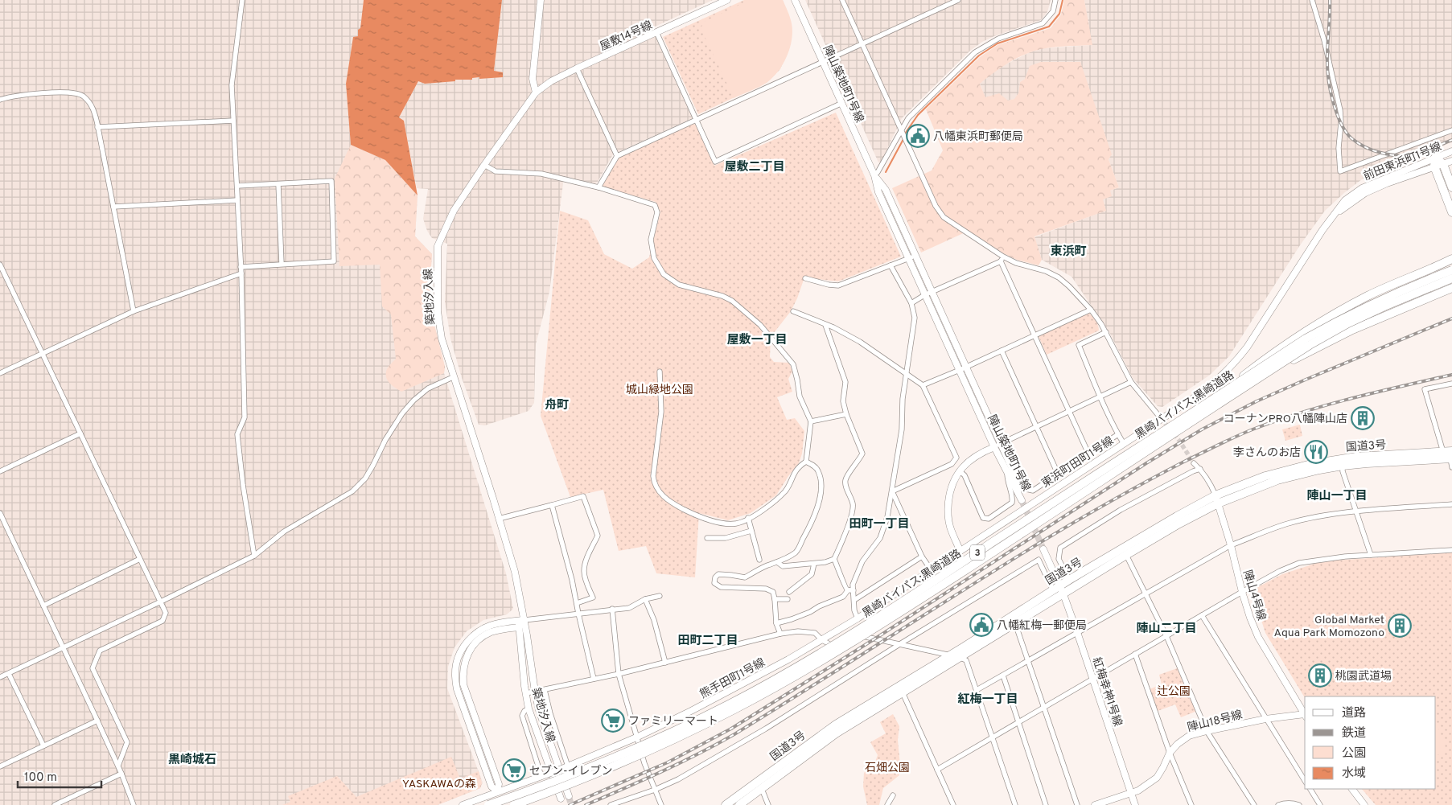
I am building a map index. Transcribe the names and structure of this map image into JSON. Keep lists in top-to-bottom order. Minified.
{"streets":{"highway":["黒崎バイパス;黒崎道路","国道3号","3"],"street":["屋敷14号線","陣山築地町1号線","前田東浜町1号線","築地汐入線","東浜町田町1号線","陣山4号線","熊手田町1号線","紅梅幸神1号線","陣山18号線"]},"crossings":[["屋敷14号線","築地汐入線"],["前田東浜町1号線","東浜町田町1号線"],["国道3号","陣山4号線"],["国道3号","紅梅幸神1号線"],["東浜町田町1号線","熊手田町1号線"],["紅梅幸神1号線","陣山18号線"]],"districts":["屋敷二丁目","東浜町","屋敷一丁目","舟町","陣山一丁目","田町一丁目","陣山二丁目","田町二丁目","紅梅一丁目","黒崎城石"],"parks":["城山緑地公園","辻公園","石畑公園","YASKAWAの森"],"places":{"public building":["八幡東浜町郵便局","八幡紅梅一郵便局"],"building":["コーナンPRO八幡陣山店","Global Market Aqua Park Momozono","桃園武道場"],"restaurant":["李さんのお店"],"supermarket":["ファミリーマート","セブン-イレブン"]},"legend":["道路","鉄道","公園","水域"],"scale_bar":"100 m"}
